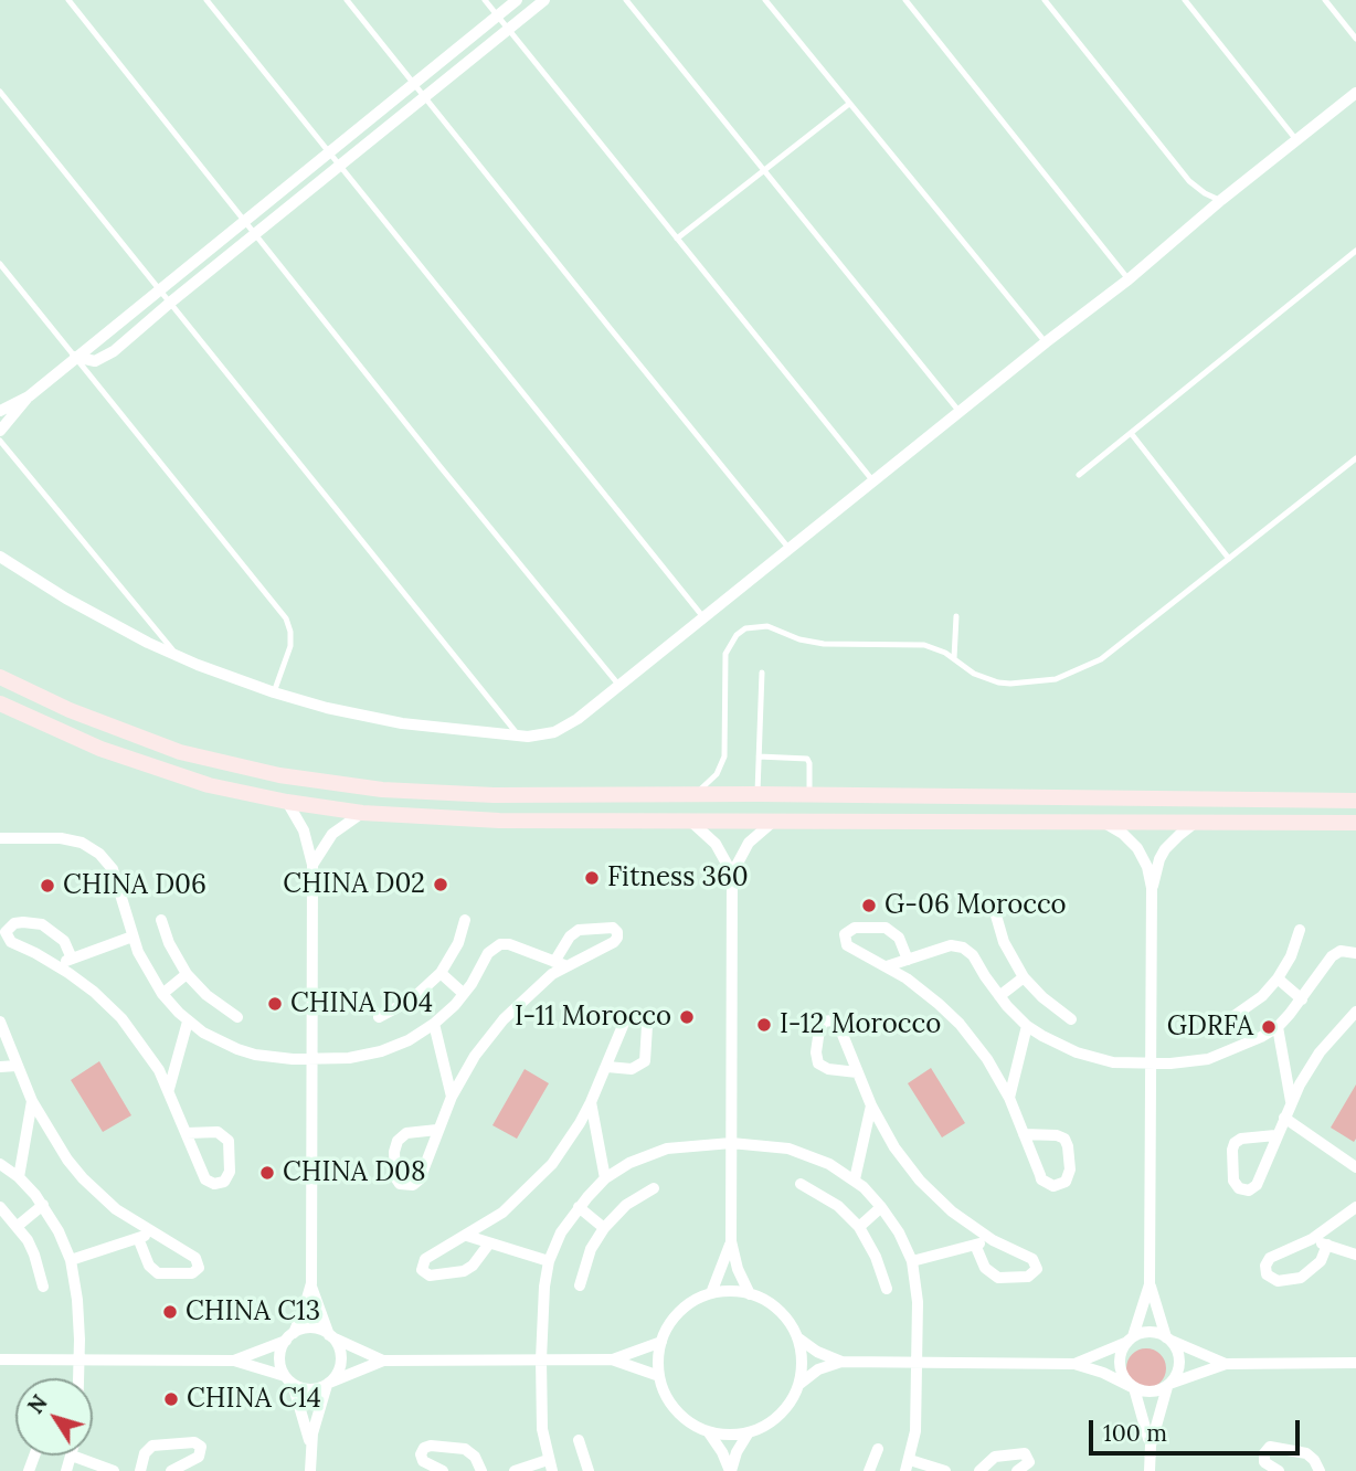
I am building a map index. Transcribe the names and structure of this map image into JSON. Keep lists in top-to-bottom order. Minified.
{"places":["Fitness 360","CHINA D02","CHINA D06","G-06 Morocco","CHINA D04","I-11 Morocco","I-12 Morocco","GDRFA","CHINA D08","CHINA C13","CHINA C14"],"scale_bar":"100 m","north":"top left"}
